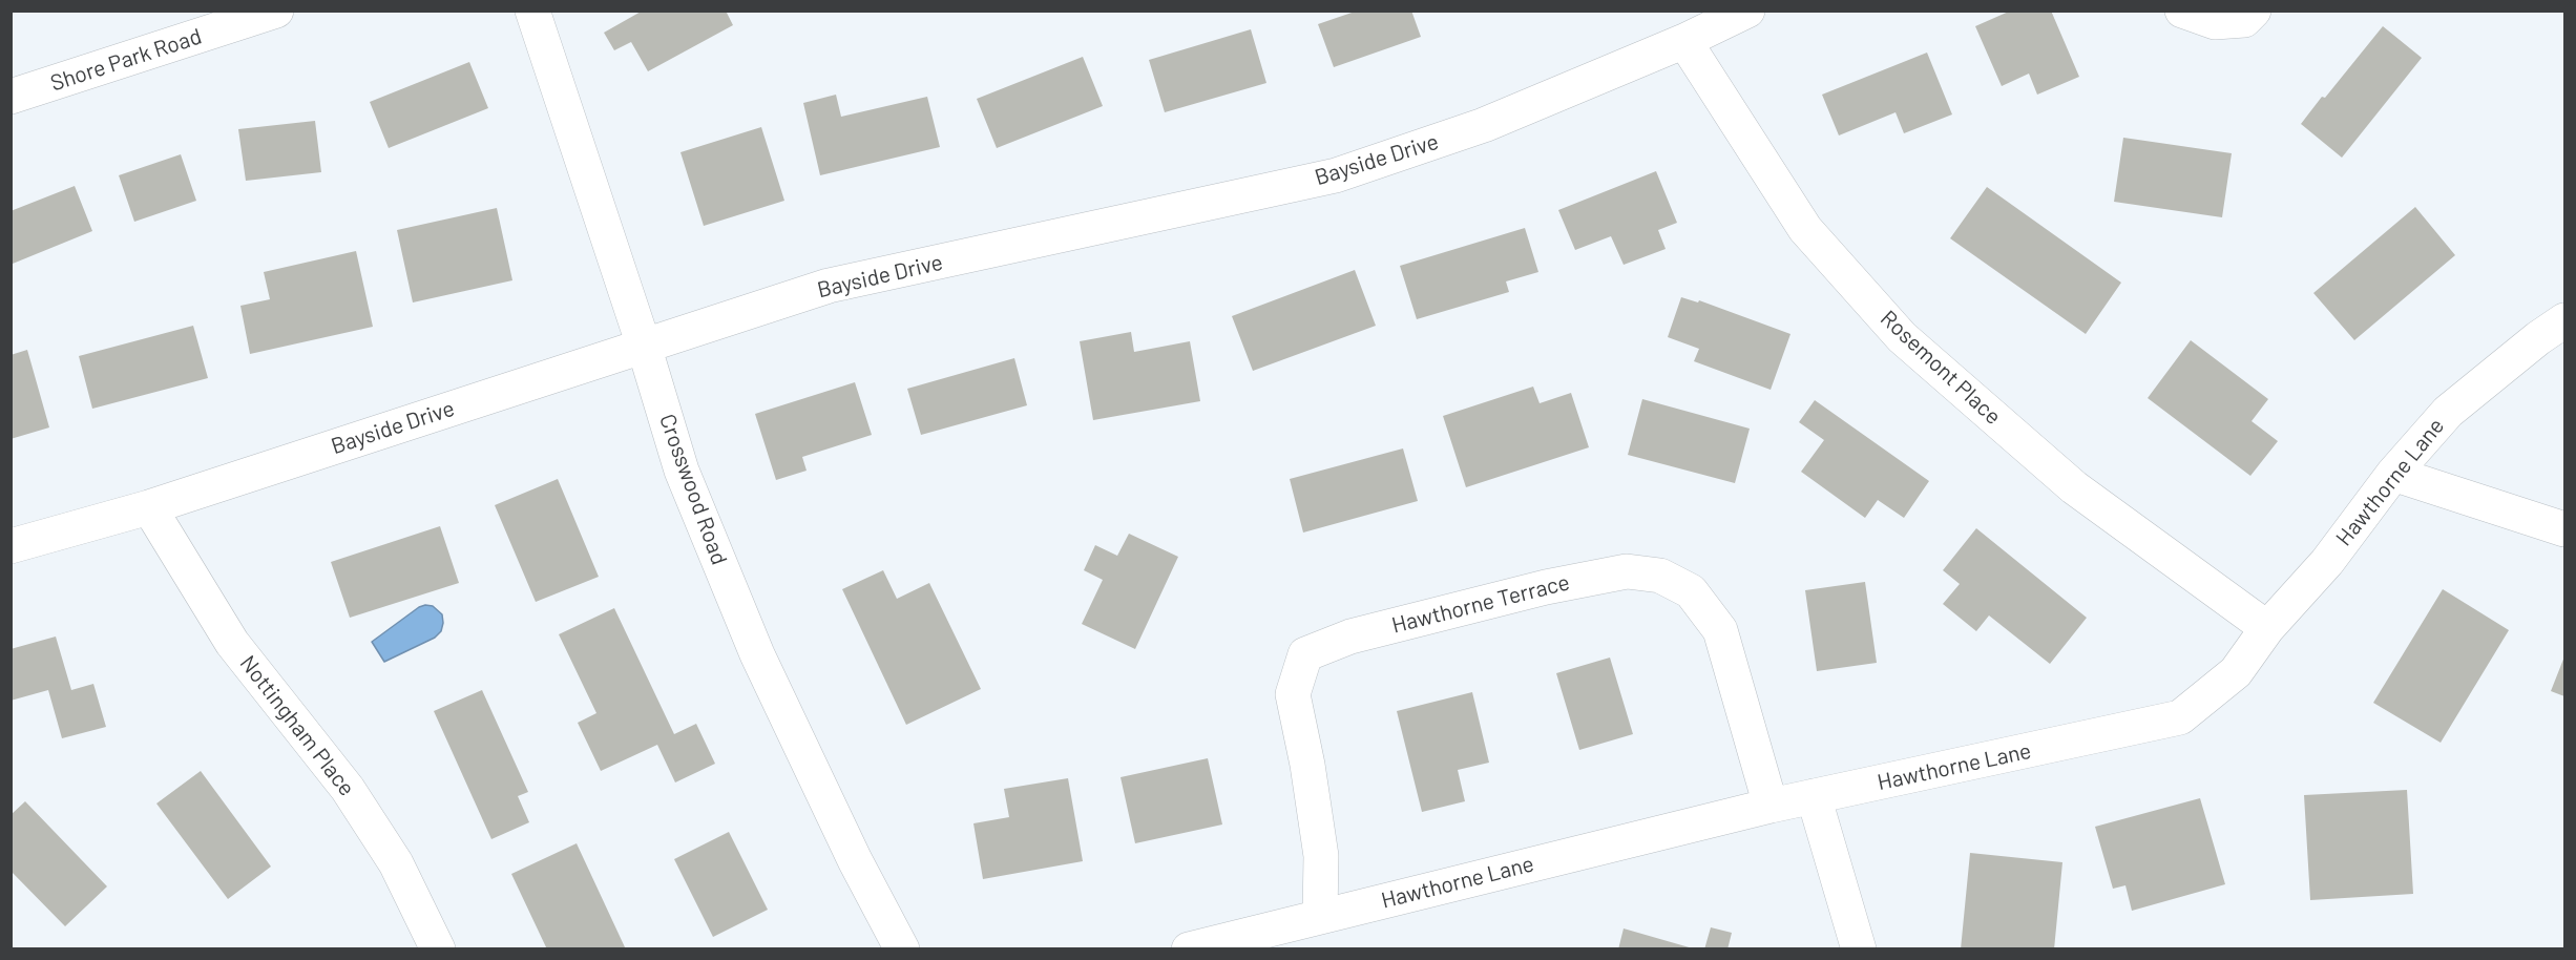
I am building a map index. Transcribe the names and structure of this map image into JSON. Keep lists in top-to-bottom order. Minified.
{"streets":{"street":["Shore Park Road","Bayside Drive","Rosemont Place","Hawthorne Lane","Crosswood Road","Hawthorne Terrace","Nottingham Place"]},"crossings":[["Bayside Drive","Rosemont Place"],["Bayside Drive","Crosswood Road"],["Bayside Drive","Nottingham Place"],["Rosemont Place","Hawthorne Lane"],["Hawthorne Lane","Hawthorne Terrace"]]}
